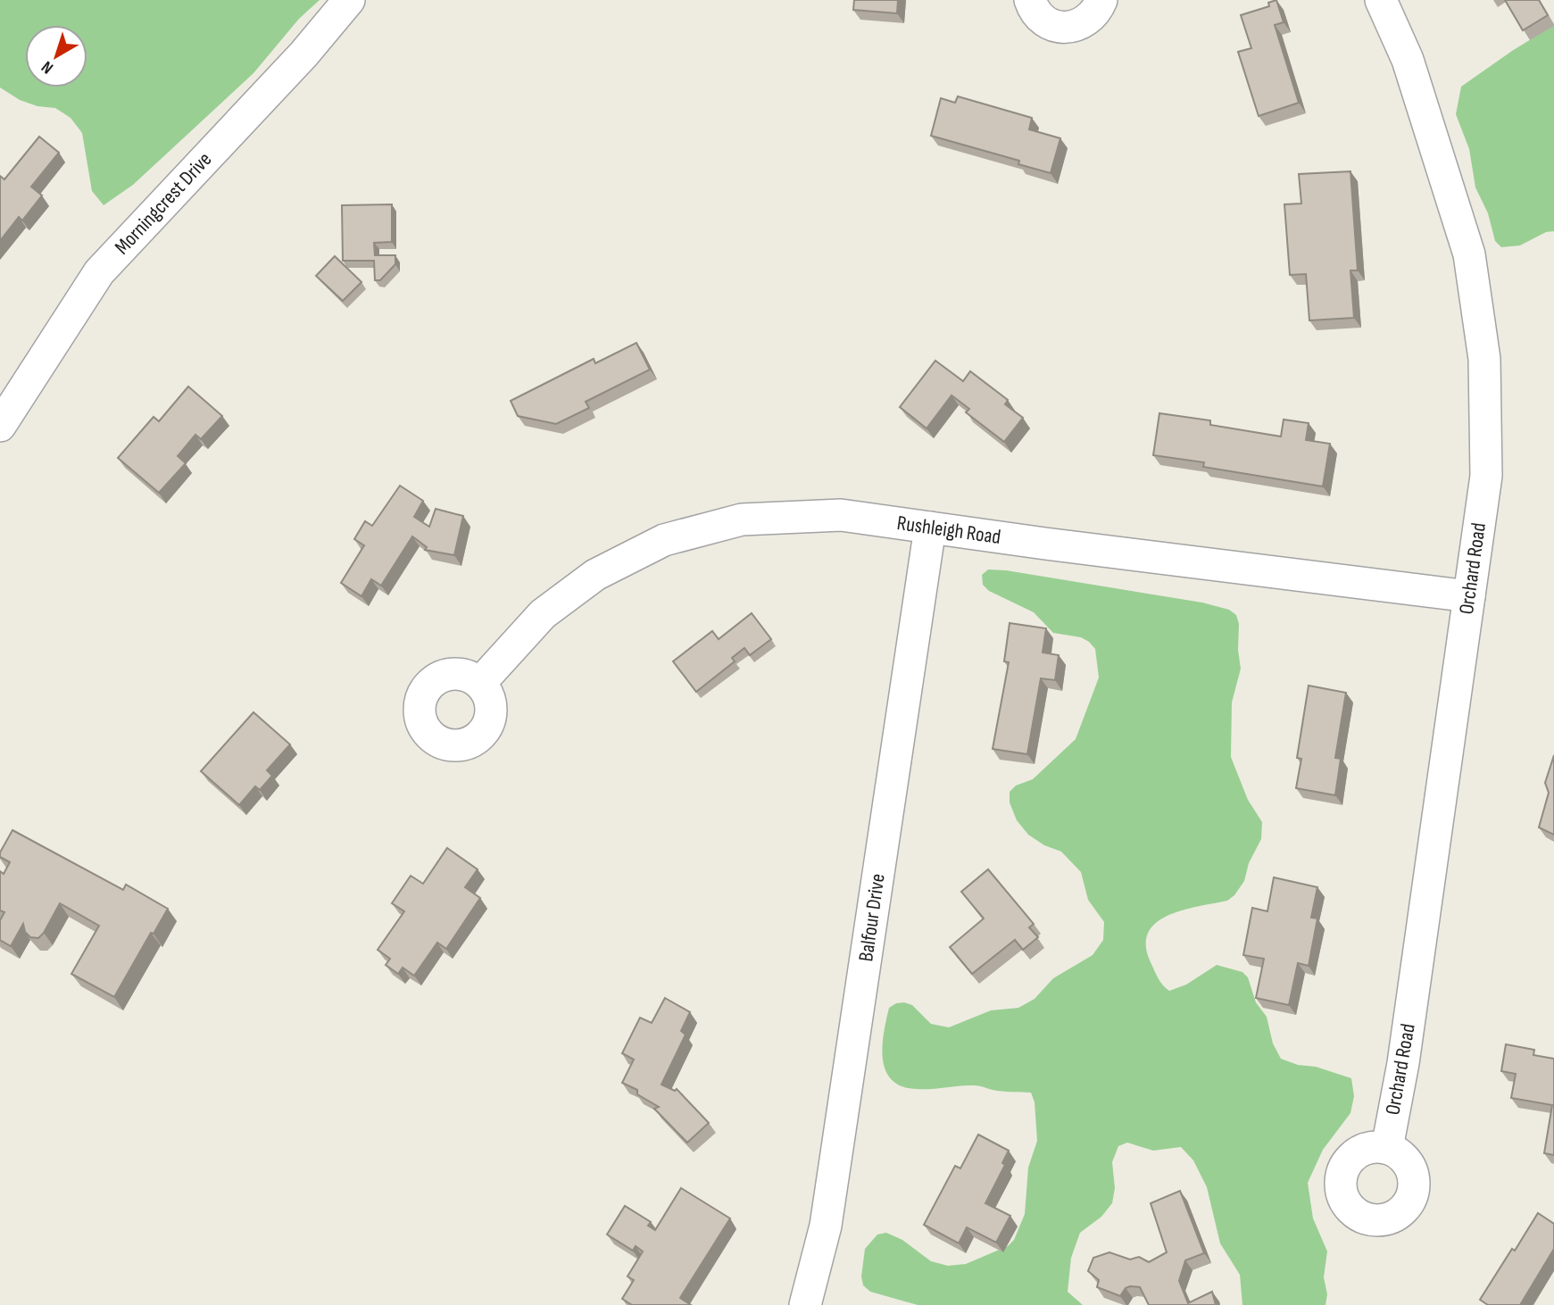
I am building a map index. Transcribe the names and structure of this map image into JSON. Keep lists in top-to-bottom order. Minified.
{"streets":{"street":["Morningcrest Drive","Rushleigh Road","Orchard Road","Balfour Drive"]},"crossings":[["Rushleigh Road","Orchard Road"],["Rushleigh Road","Balfour Drive"]],"north":"bottom left"}
